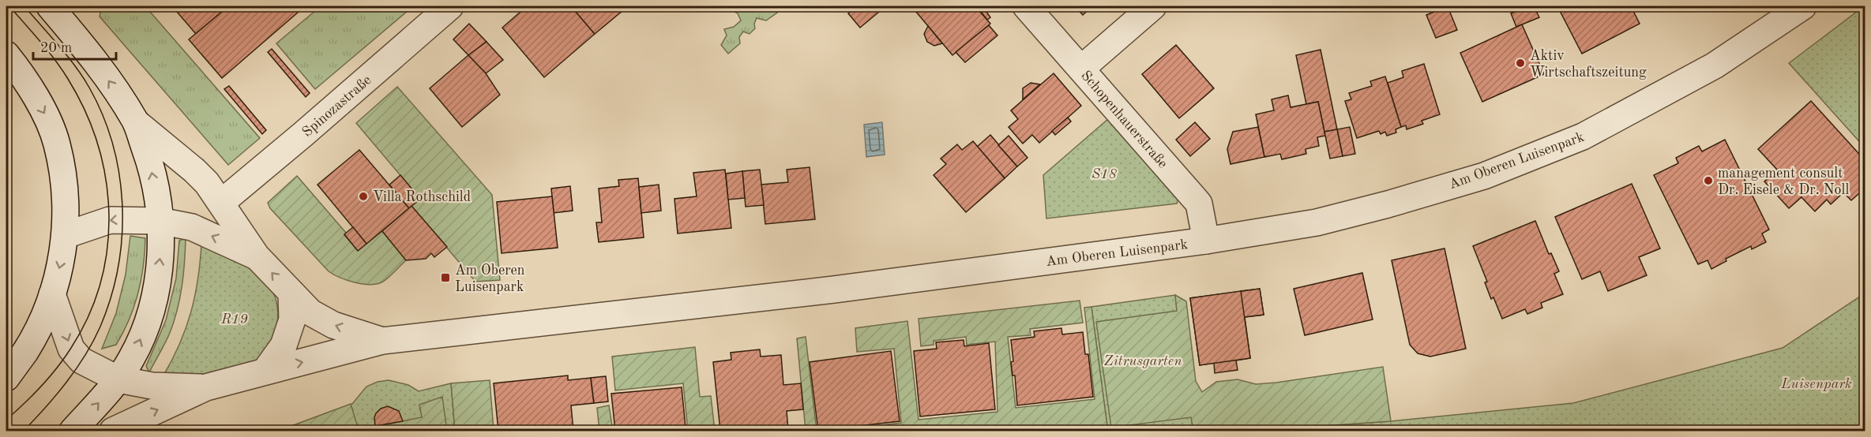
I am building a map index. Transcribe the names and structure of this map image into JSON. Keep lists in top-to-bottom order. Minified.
{"streets":{"street":["Spinozastraße","Schopenhauerstraße","Am Oberen Luisenpark"]},"crossings":[["Spinozastraße","Am Oberen Luisenpark"],["Schopenhauerstraße","Am Oberen Luisenpark"]],"parks":["S18","R19","Zitrusgarten","Luisenpark"],"places":{"other":["Aktiv Wirtschaftszeitung","management consult Dr. Eisele & Dr. Noll","Villa Rothschild"],"transit":["Am Oberen Luisenpark"]},"scale_bar":"20 m"}
